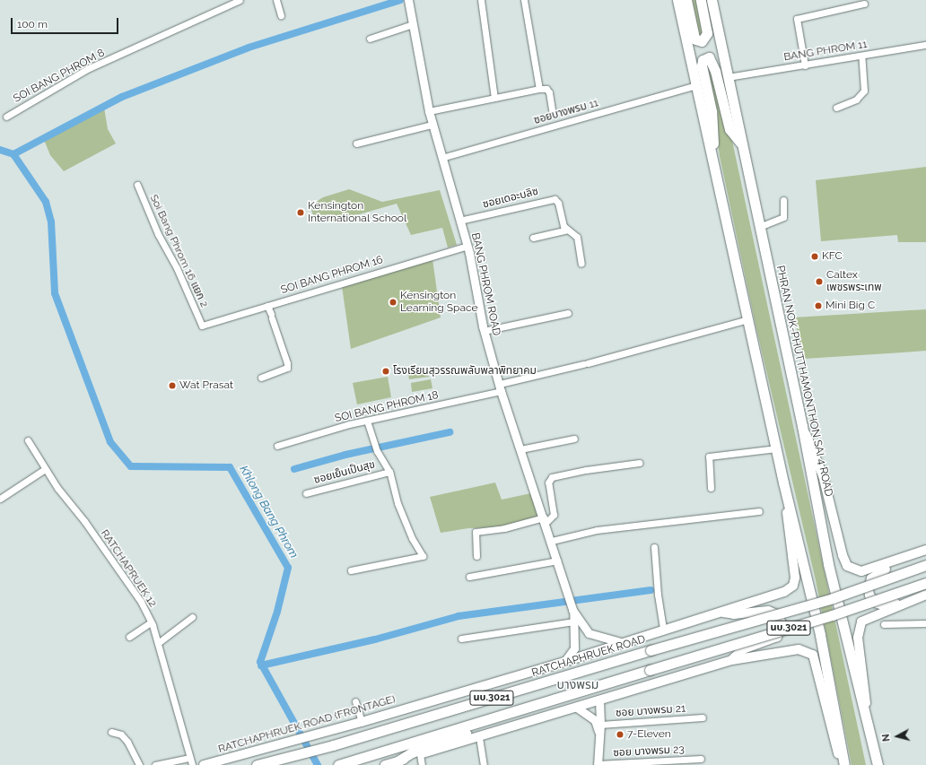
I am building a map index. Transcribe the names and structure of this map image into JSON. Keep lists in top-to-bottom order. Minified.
{"streets":{"main road":["PHRAN NOK-PHUTTHAMONTHON SAI 4 ROAD","นบ.3021","RATCHAPHRUEK ROAD","RATCHAPHRUEK ROAD (FRONTAGE)"],"street":["BANG PHROM 11","SOI BANG PHROM 8","ซอยบางพรม 11","ซอยเดอะบลิซ","Soi Bang Phrom 16 แยก 2","SOI BANG PHROM 16","BANG PHROM ROAD","SOI BANG PHROM 18","ซอยเย็นเป็นสุข","RATCHAPRUEK 12","ซอย บางพรม 21","ซอย บางพรม 23"]},"crossings":[["BANG PHROM 11","PHRAN NOK-PHUTTHAMONTHON SAI 4 ROAD"],["ซอยบางพรม 11","BANG PHROM ROAD"],["ซอยเดอะบลิซ","BANG PHROM ROAD"],["Soi Bang Phrom 16 แยก 2","SOI BANG PHROM 16"],["SOI BANG PHROM 16","BANG PHROM ROAD"],["BANG PHROM ROAD","SOI BANG PHROM 18"],["BANG PHROM ROAD","RATCHAPHRUEK ROAD"],["RATCHAPHRUEK ROAD","RATCHAPHRUEK ROAD (FRONTAGE)"]],"districts":["บางพรม"],"water":["Khlong Bang Phrom"],"places":["Kensington International School","KFC","Caltex เพชรพระเทพ","Kensington Learning Space","Mini Big C","โรงเรียนสุวรรณพลับพลาพิทยาคม","Wat Prasat","7-Eleven"],"scale_bar":"100 m","north":"left"}
